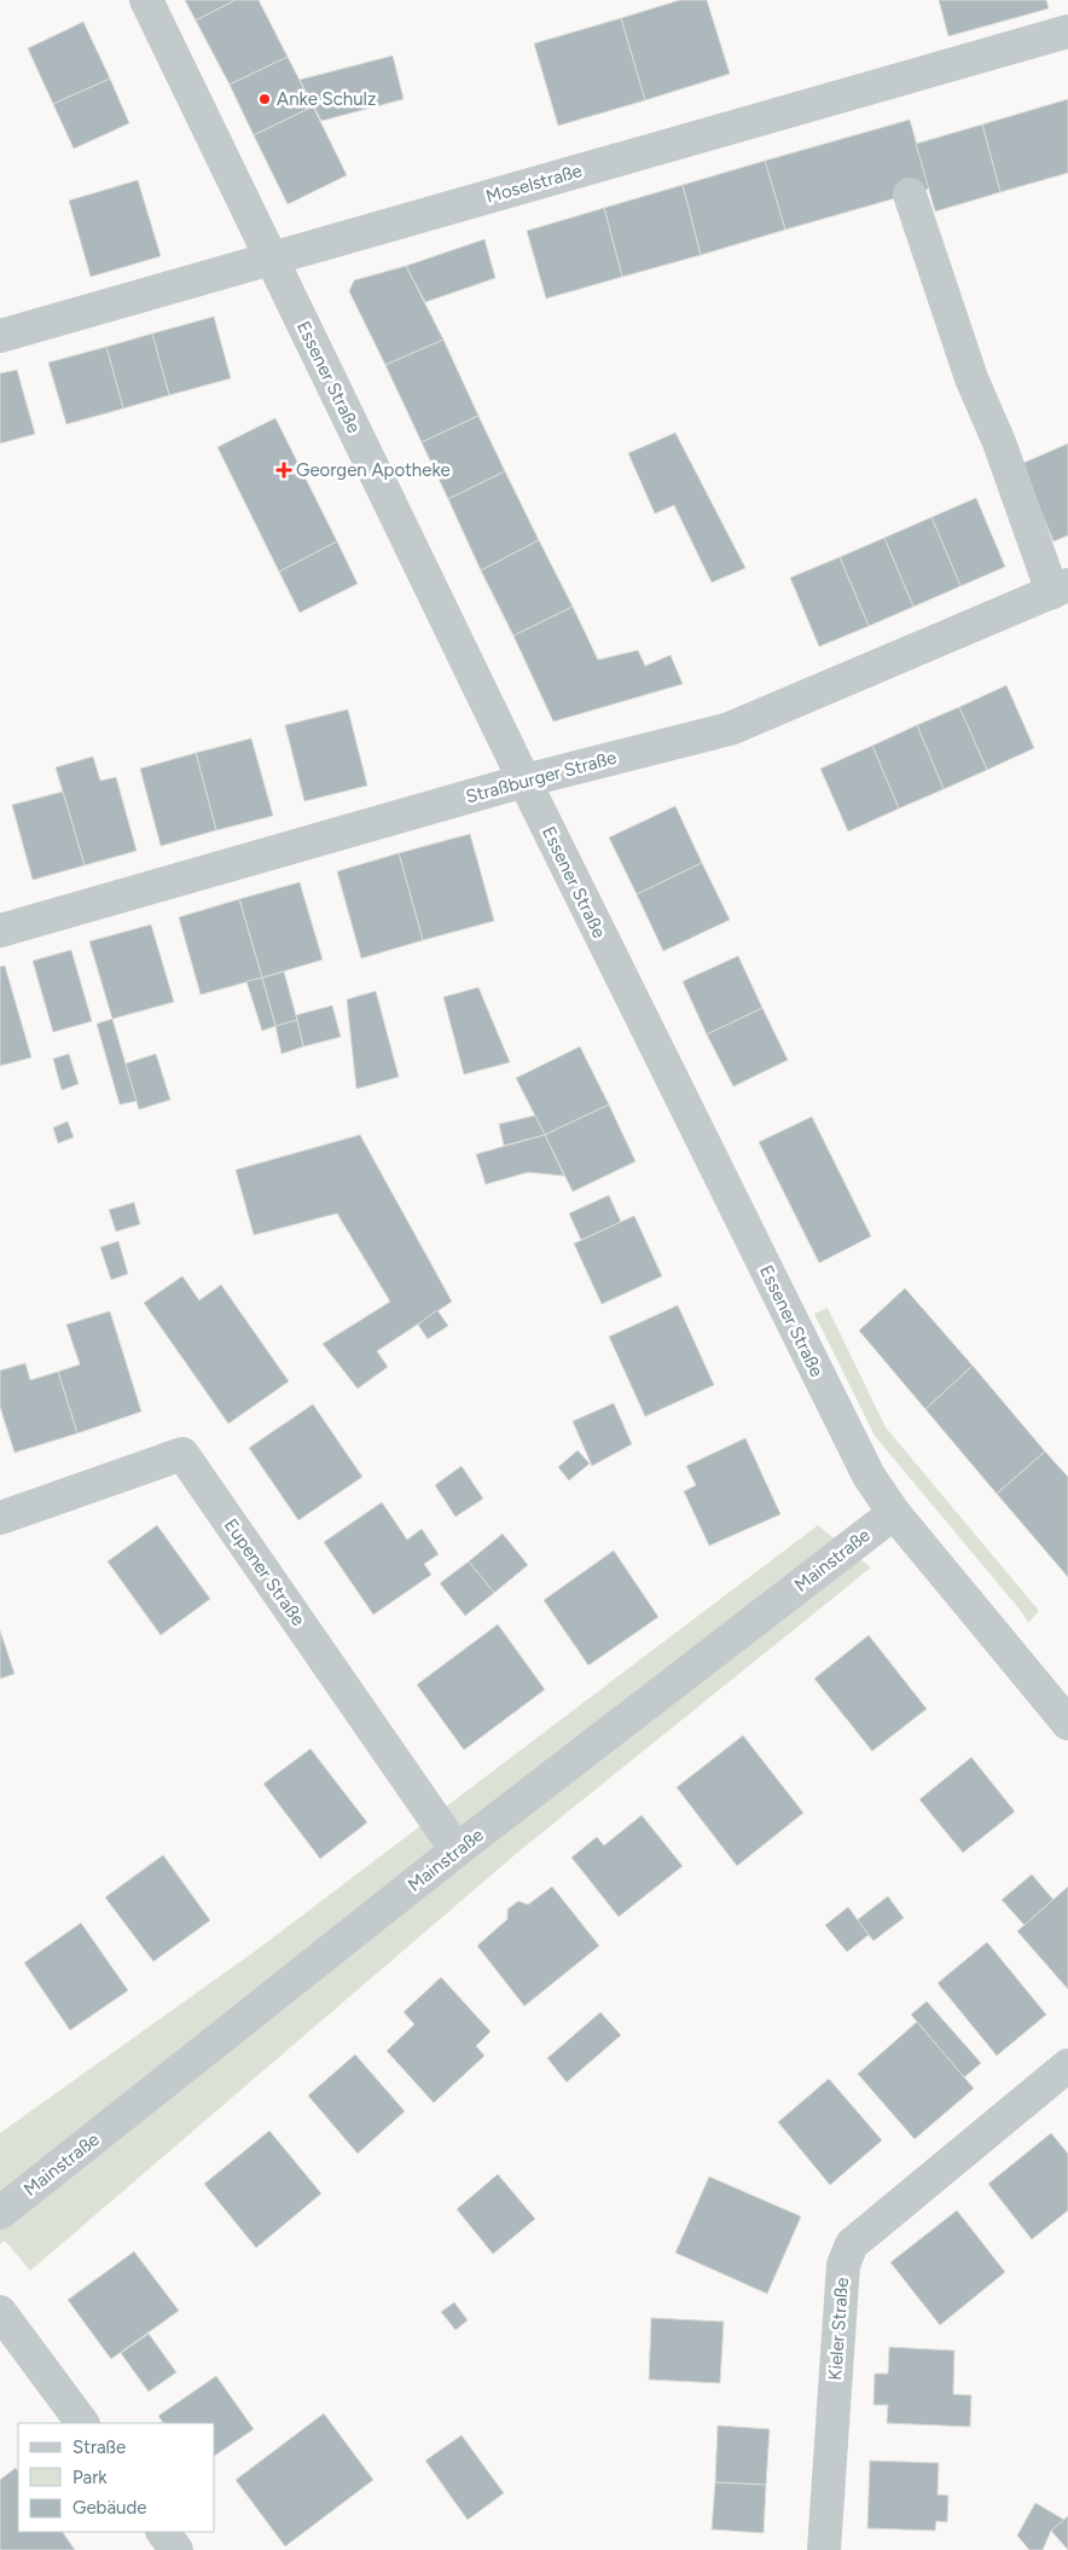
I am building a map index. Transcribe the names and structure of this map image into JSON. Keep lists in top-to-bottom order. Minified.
{"streets":{"street":["Moselstraße","Essener Straße","Straßburger Straße","Mainstraße","Eupener Straße","Kieler Straße"]},"crossings":[["Moselstraße","Essener Straße"],["Essener Straße","Straßburger Straße"],["Essener Straße","Mainstraße"],["Mainstraße","Eupener Straße"]],"places":{"other":["Anke Schulz"],"health":["Georgen Apotheke"]},"legend":["Straße","Park","Gebäude"]}
